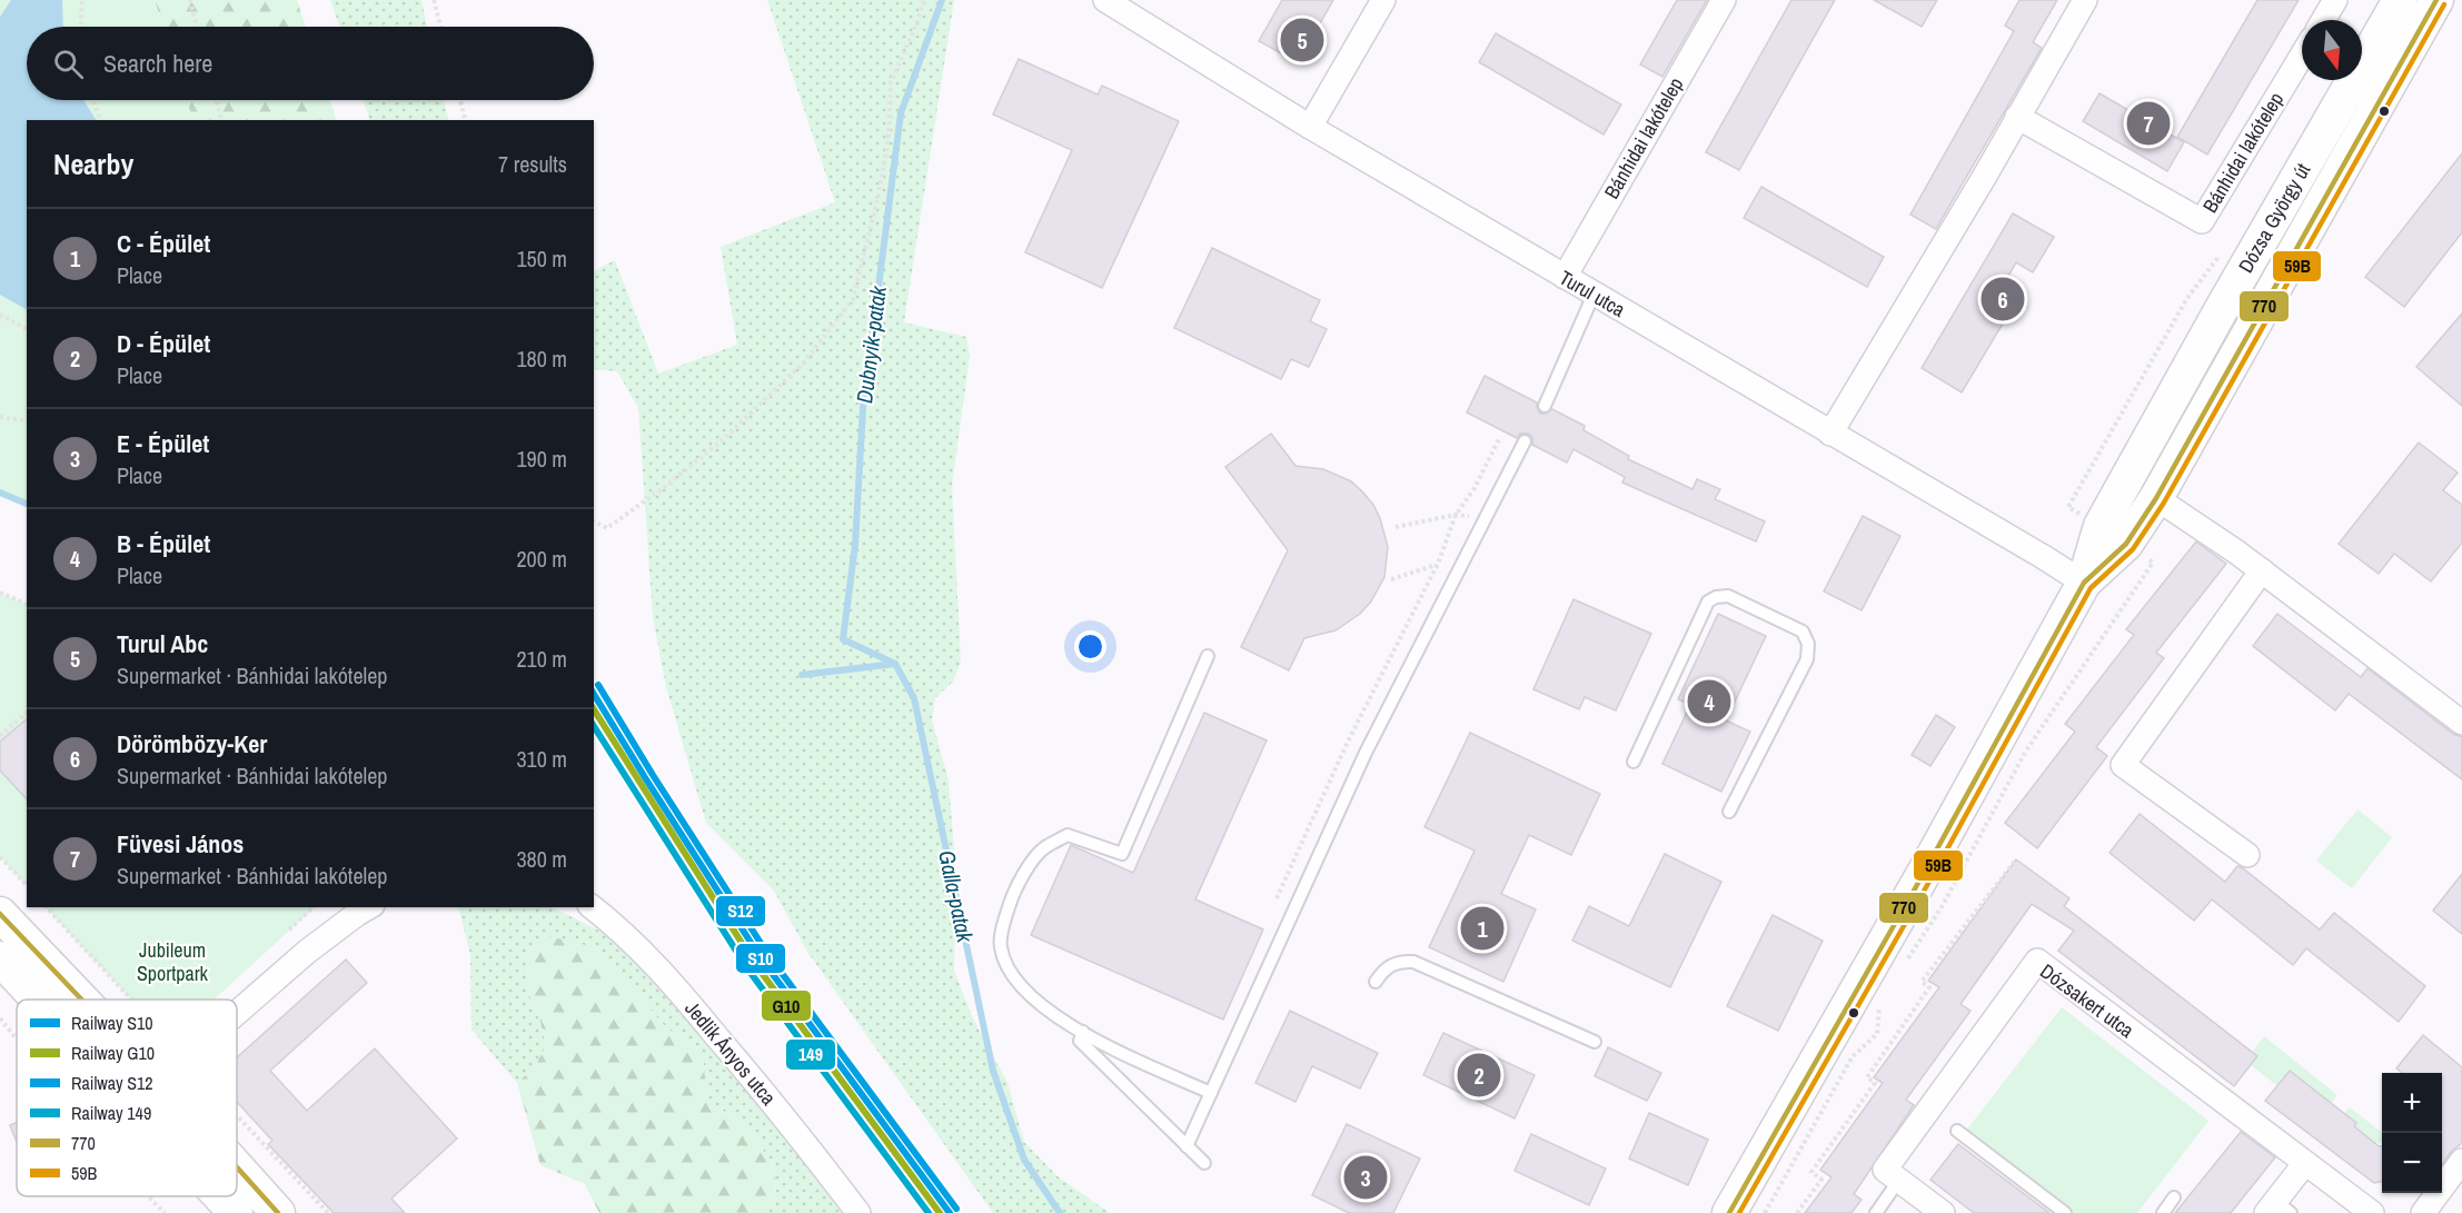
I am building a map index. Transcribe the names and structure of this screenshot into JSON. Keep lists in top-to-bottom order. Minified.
{"streets":{"street":["Bánhidai lakótelep","Dózsa György út","Turul utca","Dózsakert utca","Jedlik Ányos utca"]},"crossings":[["Bánhidai lakótelep","Turul utca"],["Dózsa György út","Turul utca"]],"water":["Dubnyik-patak","Galla-patak"],"parks":["Jubileum Sportpark"],"lines":["transit line 770","transit line 59B","rail line S12","rail line S10","rail line G10","rail line 149"],"legend":["Railway S10","Railway G10","Railway S12","Railway 149","770","59B"],"north":"bottom","page":{"pins":["5","7","6","4","1","2","3"],"search":"Search here","heading":["Nearby","7 results"],"list":[{"mark":"1","name":"C - Épület","note":"Place","value":"150 m"},{"mark":"2","name":"D - Épület","note":"Place","value":"180 m"},{"mark":"3","name":"E - Épület","note":"Place","value":"190 m"},{"mark":"4","name":"B - Épület","note":"Place","value":"200 m"},{"mark":"5","name":"Turul Abc","note":"Supermarket · Bánhidai lakótelep","value":"210 m"},{"mark":"6","name":"Dörömbözy-Ker","note":"Supermarket · Bánhidai lakótelep","value":"310 m"},{"mark":"7","name":"Füvesi János","note":"Supermarket · Bánhidai lakótelep","value":"380 m"}],"map_buttons":["+","−"]}}
